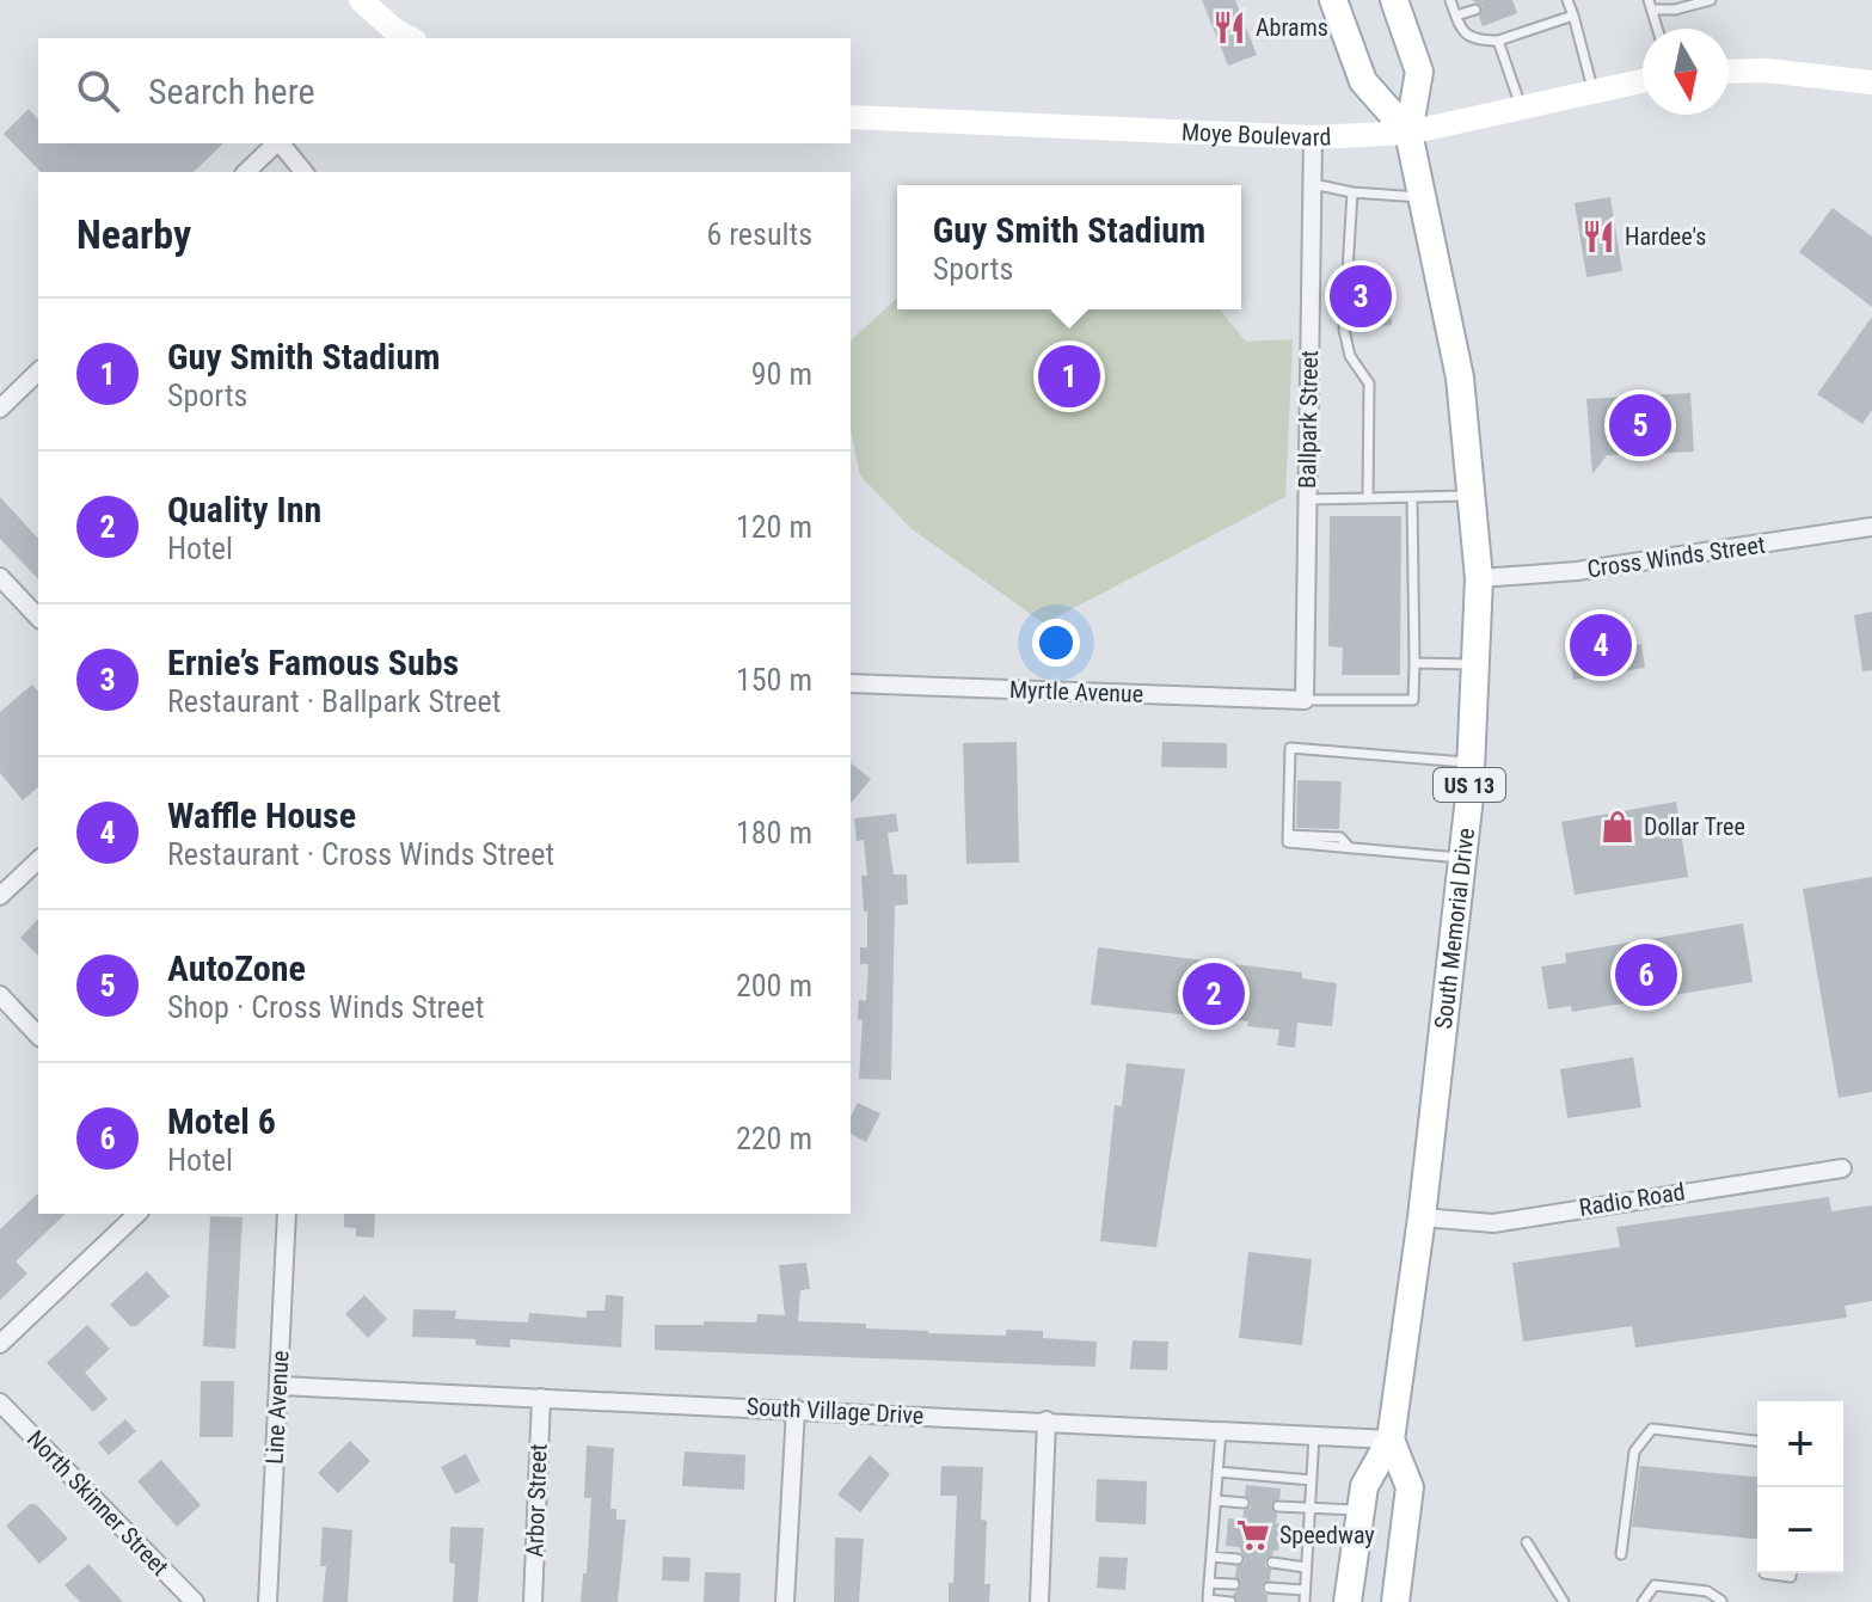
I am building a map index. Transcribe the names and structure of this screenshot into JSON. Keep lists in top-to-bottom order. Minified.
{"streets":{"main road":["Moye Boulevard","US 13","South Memorial Drive"],"street":["Ballpark Street","Cross Winds Street","Myrtle Avenue","Radio Road","Line Avenue","South Village Drive","Arbor Street","North Skinner Street"]},"crossings":[["Moye Boulevard","Ballpark Street"],["Moye Boulevard","South Memorial Drive"],["Ballpark Street","Myrtle Avenue"],["Cross Winds Street","South Memorial Drive"],["South Memorial Drive","Radio Road"],["South Memorial Drive","South Village Drive"],["Line Avenue","South Village Drive"],["South Village Drive","Arbor Street"]],"places":{"restaurant":["Abrams","Hardee's"],"shop":["Dollar Tree"],"supermarket":["Speedway"]},"north":"bottom","page":{"search":"Search here","heading":["Nearby","6 results"],"popup":["Guy Smith Stadium","Sports"],"pins":["3","1","5","4","6","2"],"list":[{"mark":"1","name":"Guy Smith Stadium","note":"Sports","value":"90 m"},{"mark":"2","name":"Quality Inn","note":"Hotel","value":"120 m"},{"mark":"3","name":"Ernie’s Famous Subs","note":"Restaurant · Ballpark Street","value":"150 m"},{"mark":"4","name":"Waffle House","note":"Restaurant · Cross Winds Street","value":"180 m"},{"mark":"5","name":"AutoZone","note":"Shop · Cross Winds Street","value":"200 m"},{"mark":"6","name":"Motel 6","note":"Hotel","value":"220 m"}],"map_buttons":["+","−"]}}
